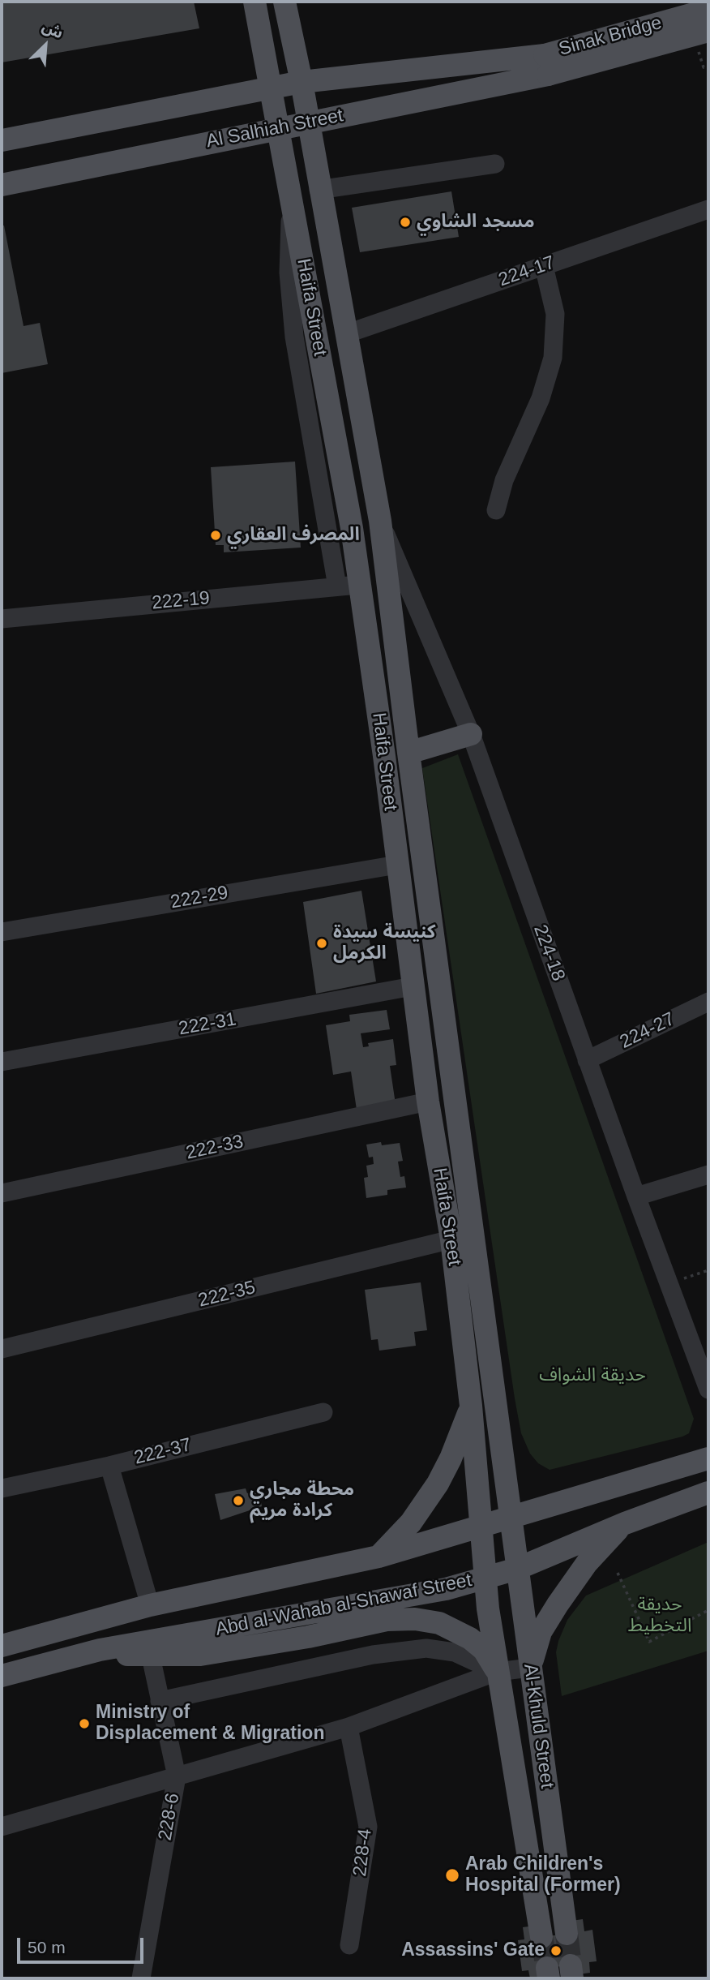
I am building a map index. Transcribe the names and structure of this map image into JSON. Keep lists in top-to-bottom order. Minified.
{"streets":{"main road":["Sinak Bridge","Al Salhiah Street","Haifa Street","Abd al-Wahab al-Shawaf Street","Al-Khuld Street"],"street":["224-17","222-19","222-29","224-18","222-31","224-27","222-33","222-35","222-37","228-6","228-4"]},"crossings":[["Sinak Bridge","Al Salhiah Street"],["Al Salhiah Street","Haifa Street"],["224-17","Haifa Street"],["Haifa Street","222-19"],["Haifa Street","222-29"],["Haifa Street","224-18"],["Haifa Street","222-31"],["Haifa Street","222-33"],["Haifa Street","222-35"],["Haifa Street","Abd al-Wahab al-Shawaf Street"],["Haifa Street","Al-Khuld Street"],["224-18","224-27"],["Abd al-Wahab al-Shawaf Street","Al-Khuld Street"]],"parks":["حديقة الشواف","حديقة التخطيط"],"places":["مسجد الشاوي","المصرف العقاري","كنيسة سيدة الكرمل","محطة مجاري كرادة مريم","Ministry of Displacement & Migration","Arab Children's Hospital (Former)","Assassins' Gate"],"scale_bar":"50 m","north":"top right"}
